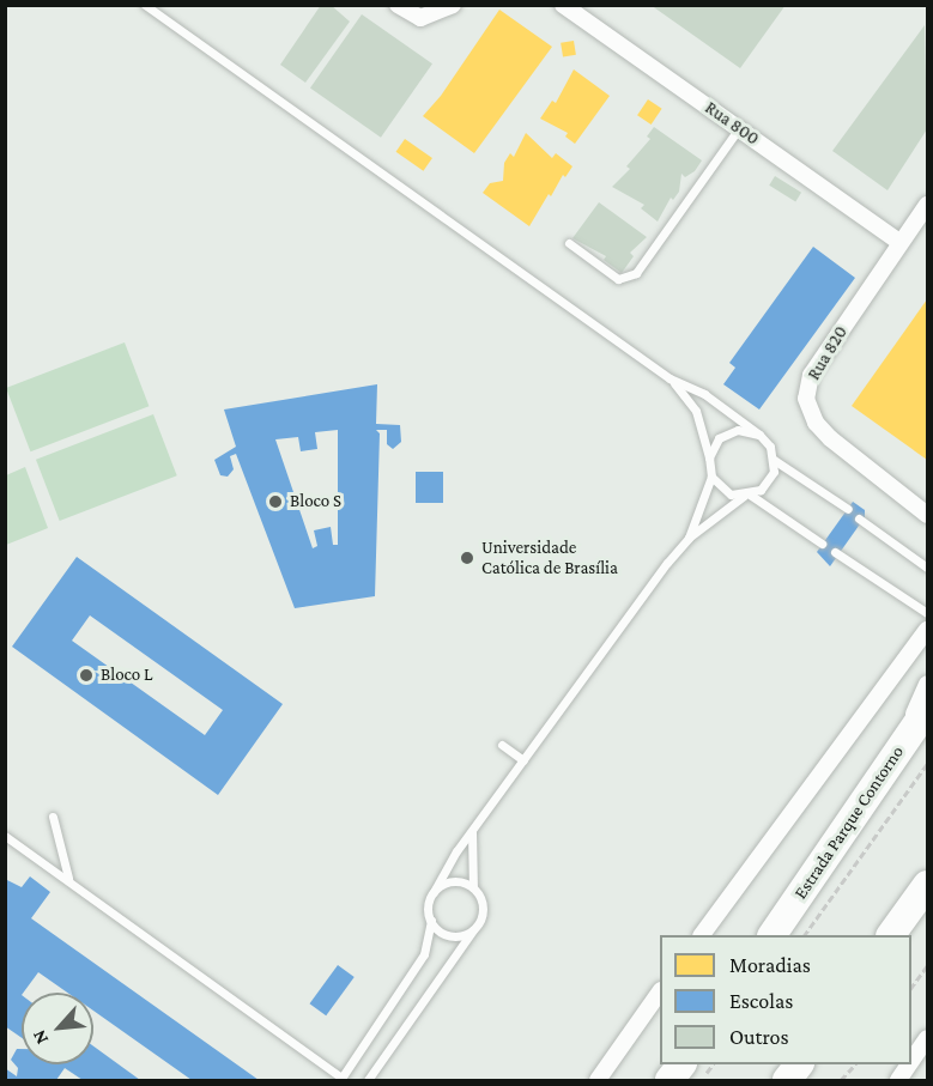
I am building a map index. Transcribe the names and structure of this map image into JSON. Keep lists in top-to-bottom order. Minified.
{"streets":{"highway":["Estrada Parque Contorno"],"street":["Rua 800","Rua 820"]},"crossings":[["Rua 800","Rua 820"]],"places":["Bloco S","Universidade Católica de Brasília","Bloco L"],"legend":["Moradias","Escolas","Outros"],"north":"bottom left"}
